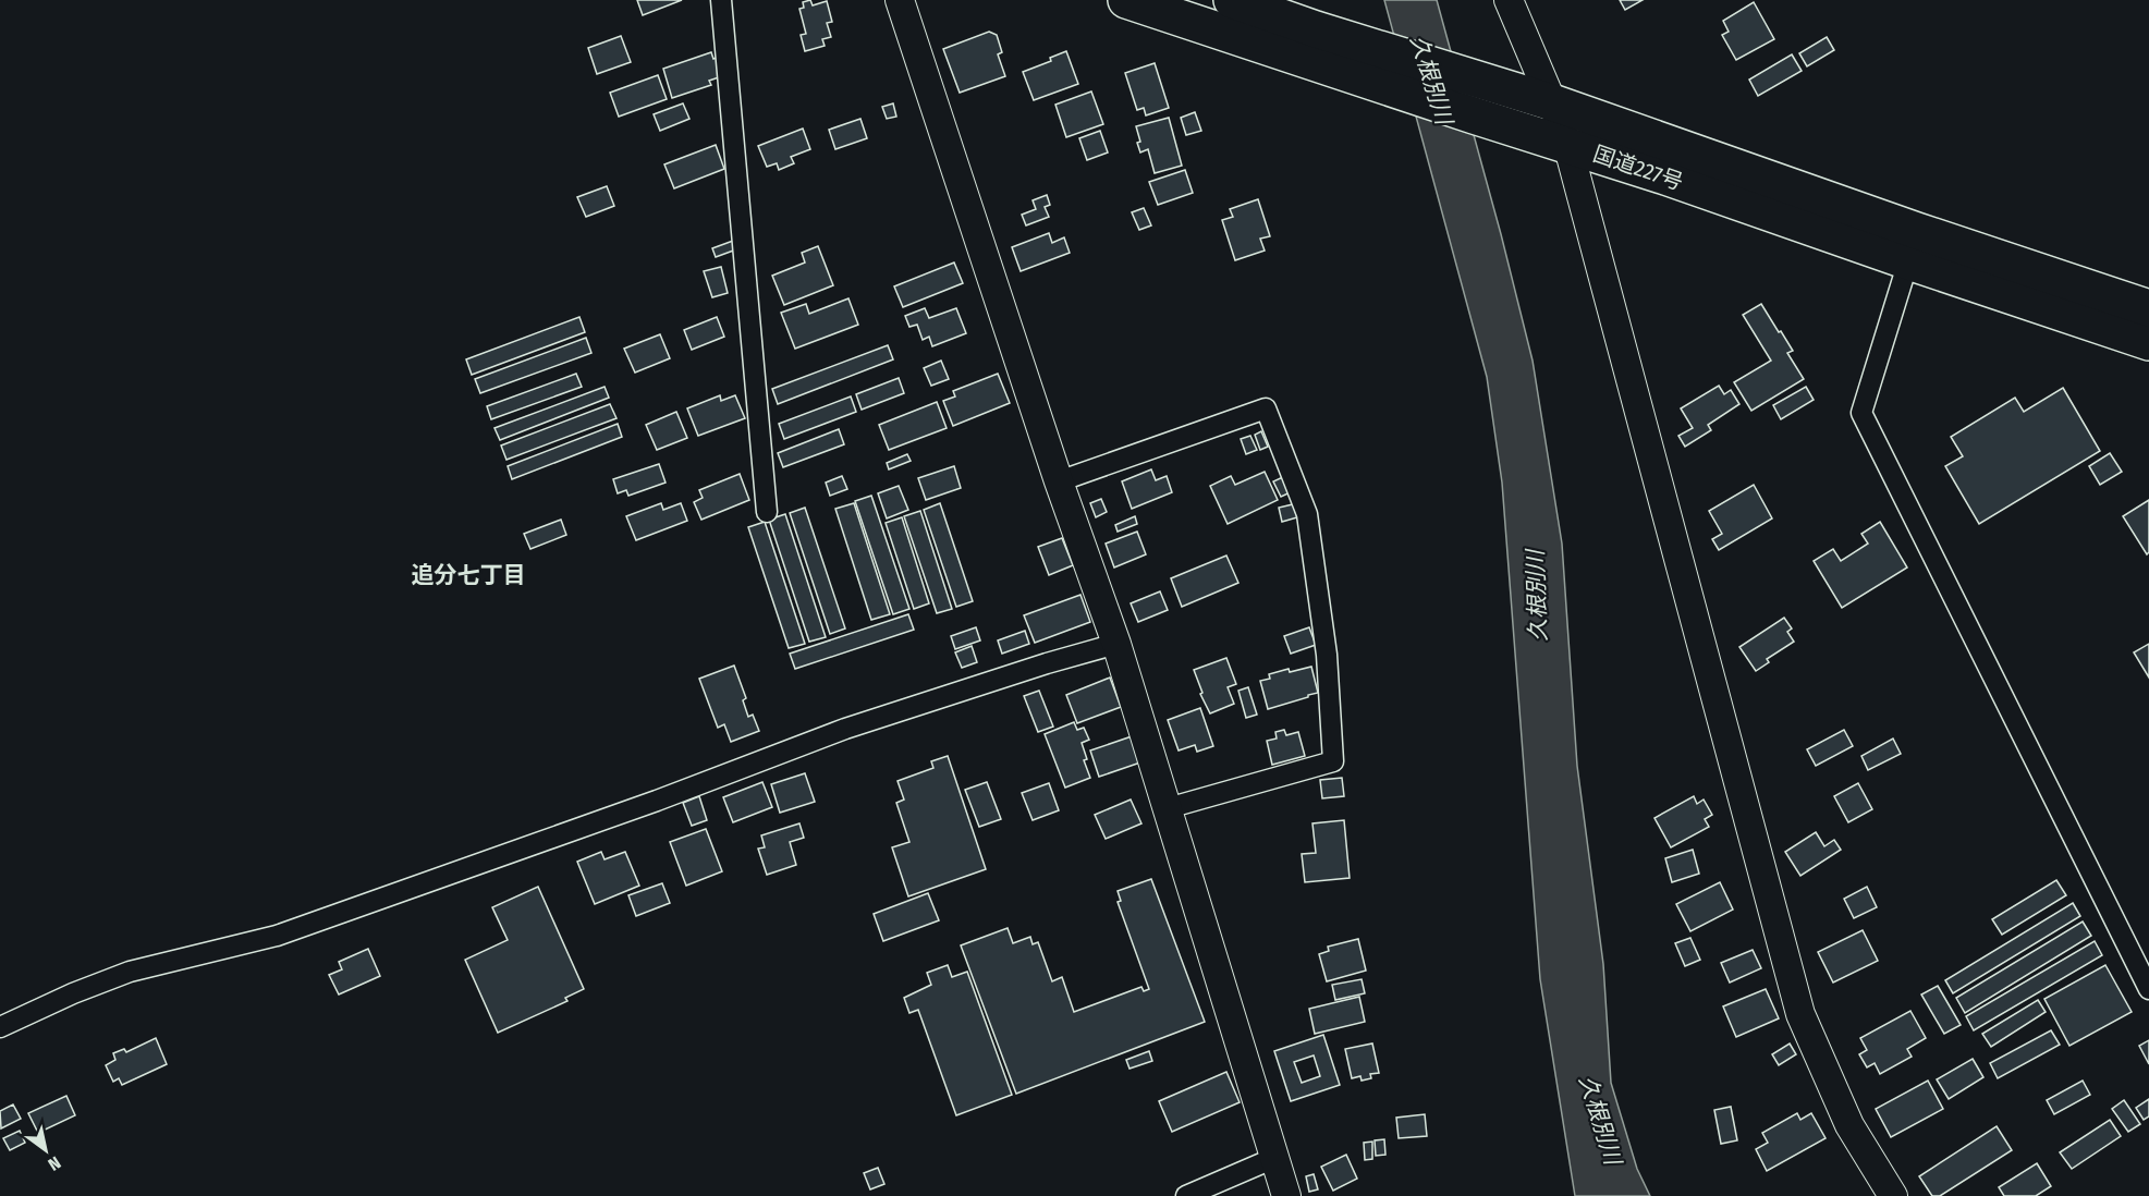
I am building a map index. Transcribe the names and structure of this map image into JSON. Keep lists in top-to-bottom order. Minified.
{"streets":{"highway":["国道227号"]},"districts":["追分七丁目"],"water":["久根別川"],"north":"bottom right"}
